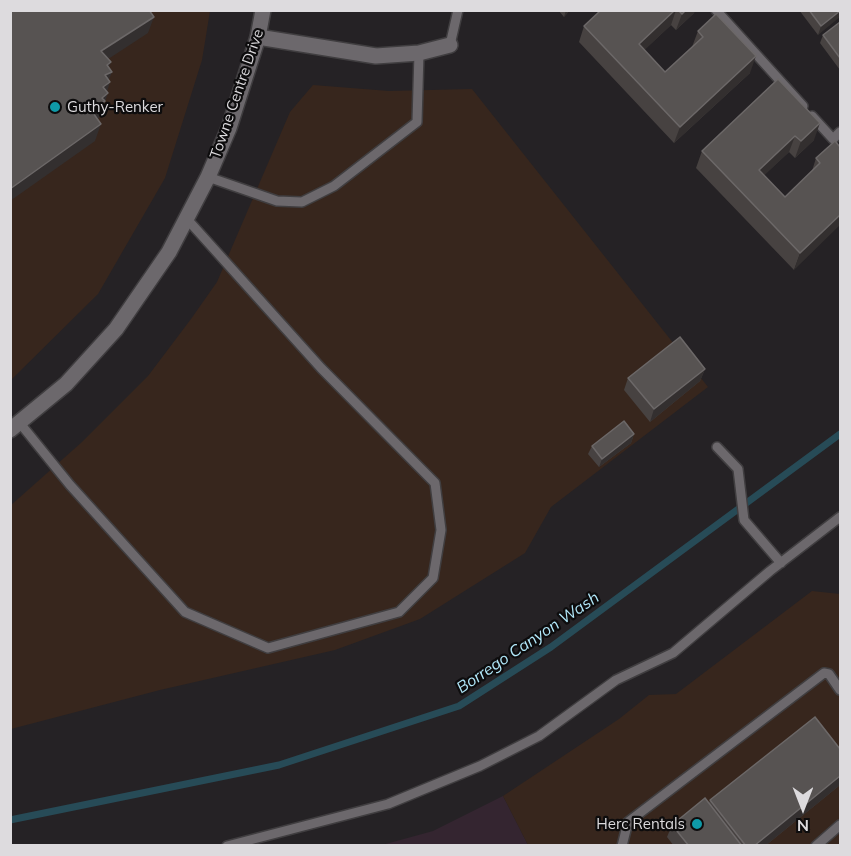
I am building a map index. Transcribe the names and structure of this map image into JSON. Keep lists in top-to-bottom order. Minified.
{"streets":{"street":["Towne Centre Drive"]},"water":["Borrego Canyon Wash"],"places":["Guthy-Renker","Herc Rentals"],"north":"bottom"}
